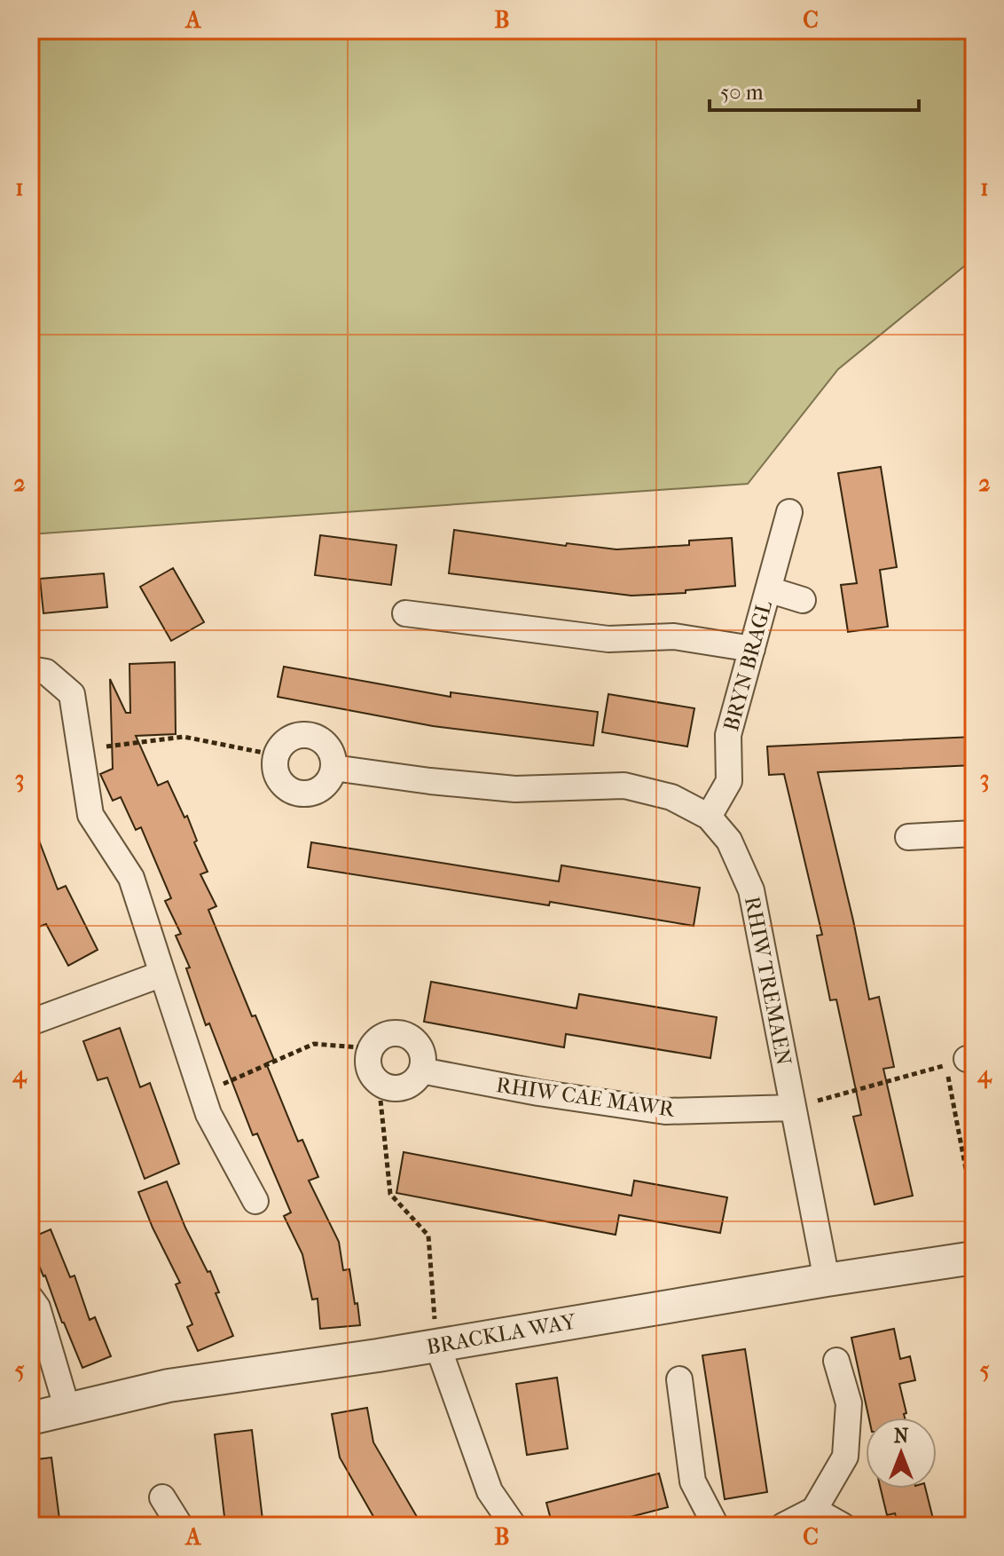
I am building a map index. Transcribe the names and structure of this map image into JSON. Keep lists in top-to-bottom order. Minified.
{"streets":{"street":["BRYN BRAGL","RHIW TREMAEN","RHIW CAE MAWR","BRACKLA WAY"]},"crossings":[["BRYN BRAGL","RHIW TREMAEN"],["RHIW TREMAEN","RHIW CAE MAWR"],["RHIW TREMAEN","BRACKLA WAY"]],"scale_bar":"50 m","north":"top","grid":{"columns":["A","B","C"],"rows":["1","2","3","4","5"]}}
